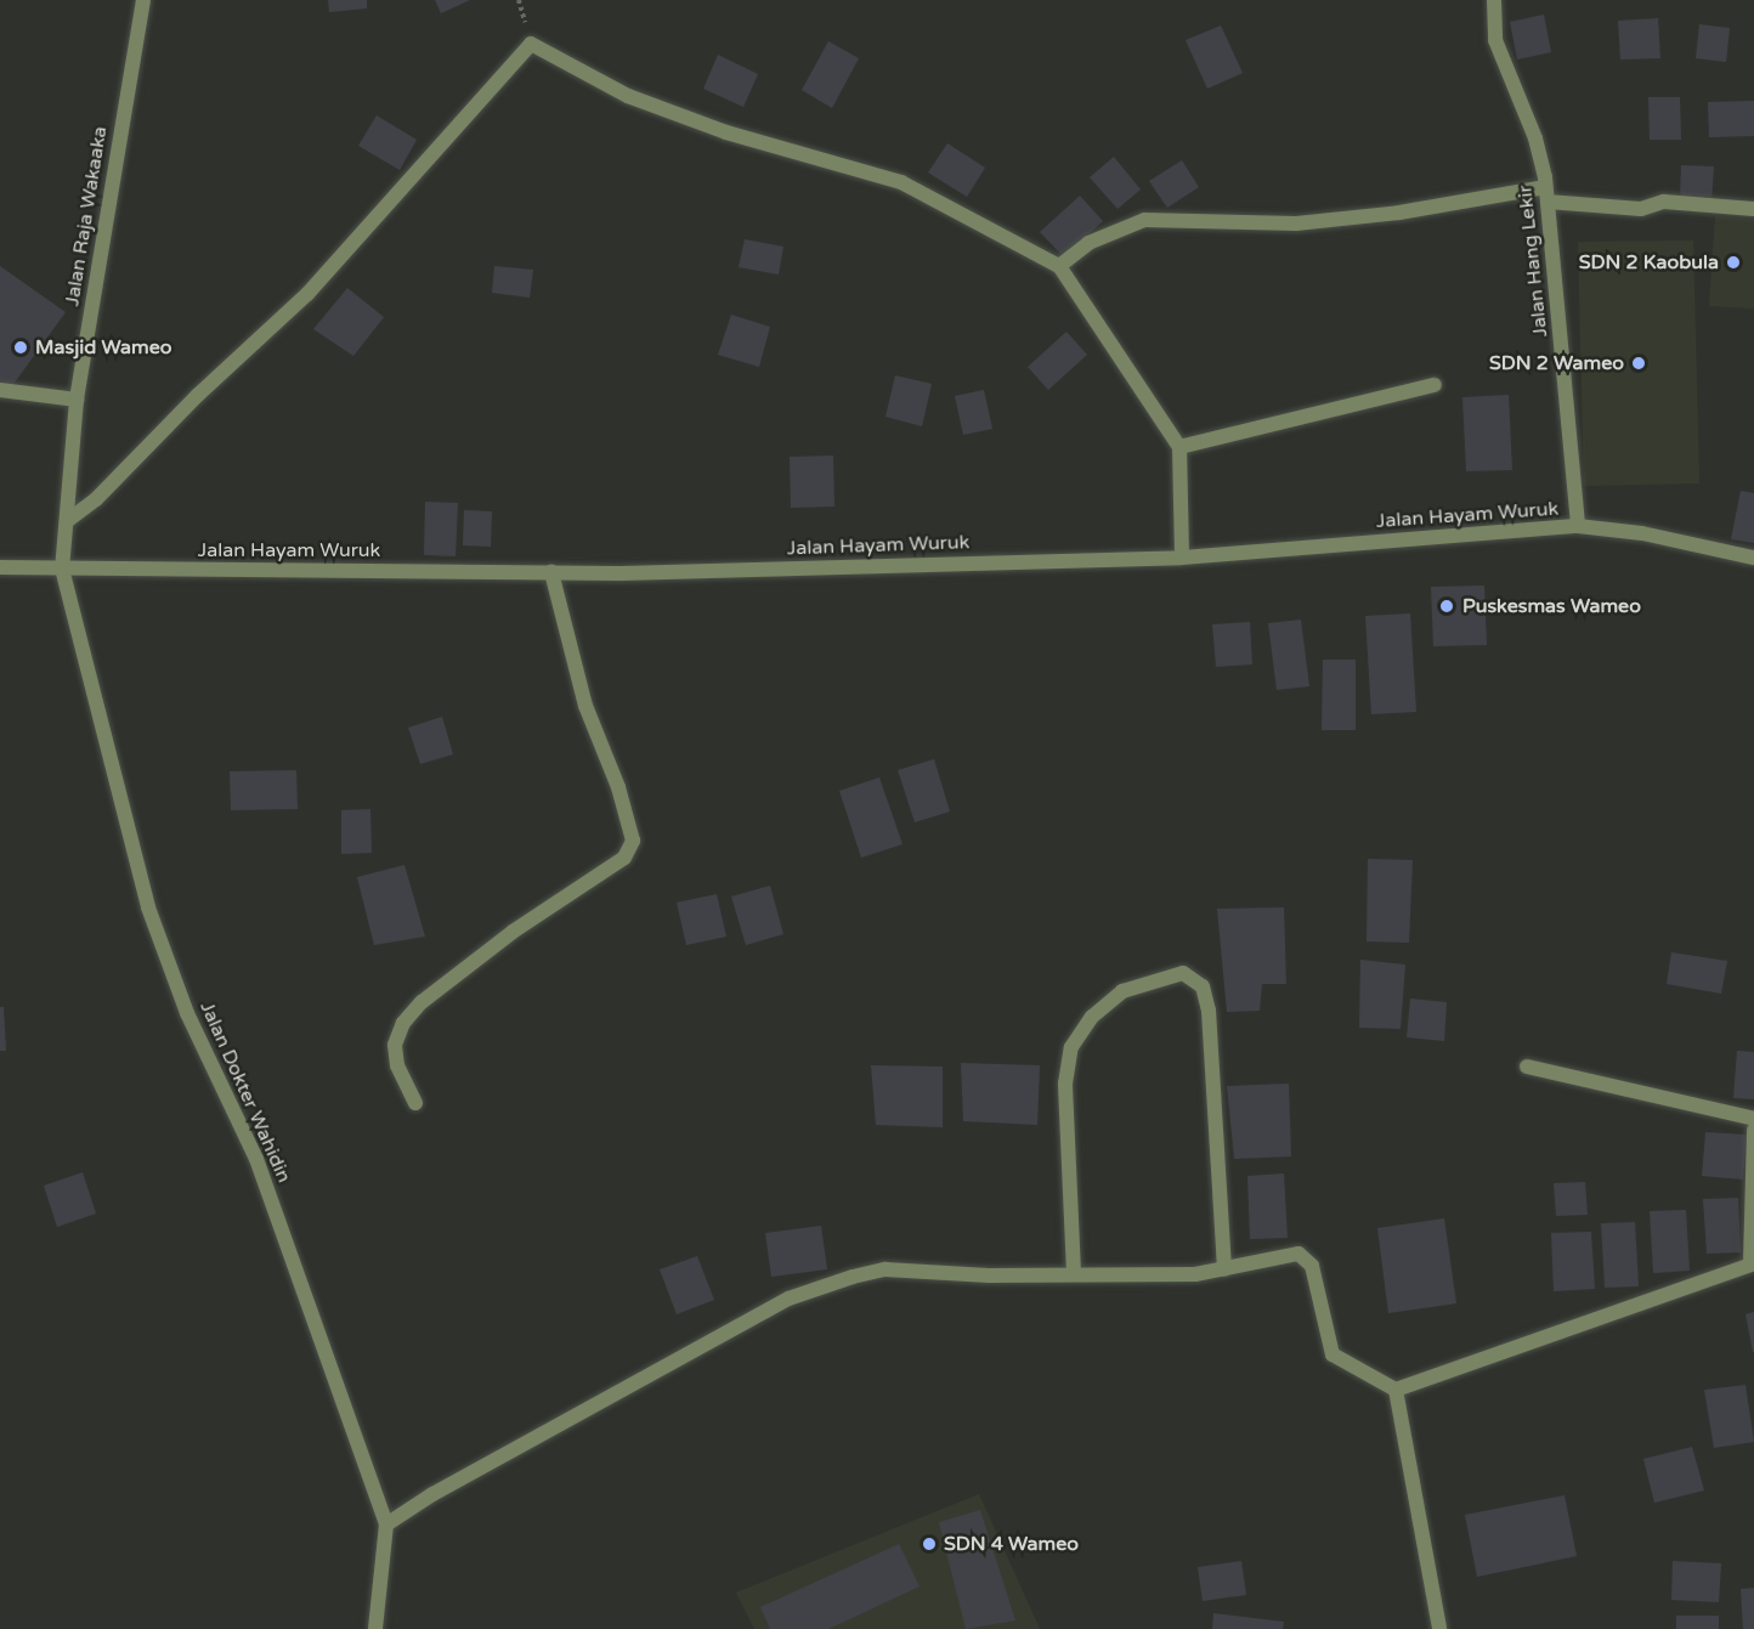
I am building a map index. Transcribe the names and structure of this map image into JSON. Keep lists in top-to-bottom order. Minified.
{"streets":{"street":["Jalan Raja Wakaaka","Jalan Hang Lekir","Jalan Hayam Wuruk","Jalan Dokter Wahidin"]},"crossings":[["Jalan Raja Wakaaka","Jalan Hayam Wuruk"],["Jalan Raja Wakaaka","Jalan Dokter Wahidin"],["Jalan Hang Lekir","Jalan Hayam Wuruk"],["Jalan Hayam Wuruk","Jalan Dokter Wahidin"]],"places":["SDN 2 Kaobula","Masjid Wameo","SDN 2 Wameo","Puskesmas Wameo","SDN 4 Wameo"]}
